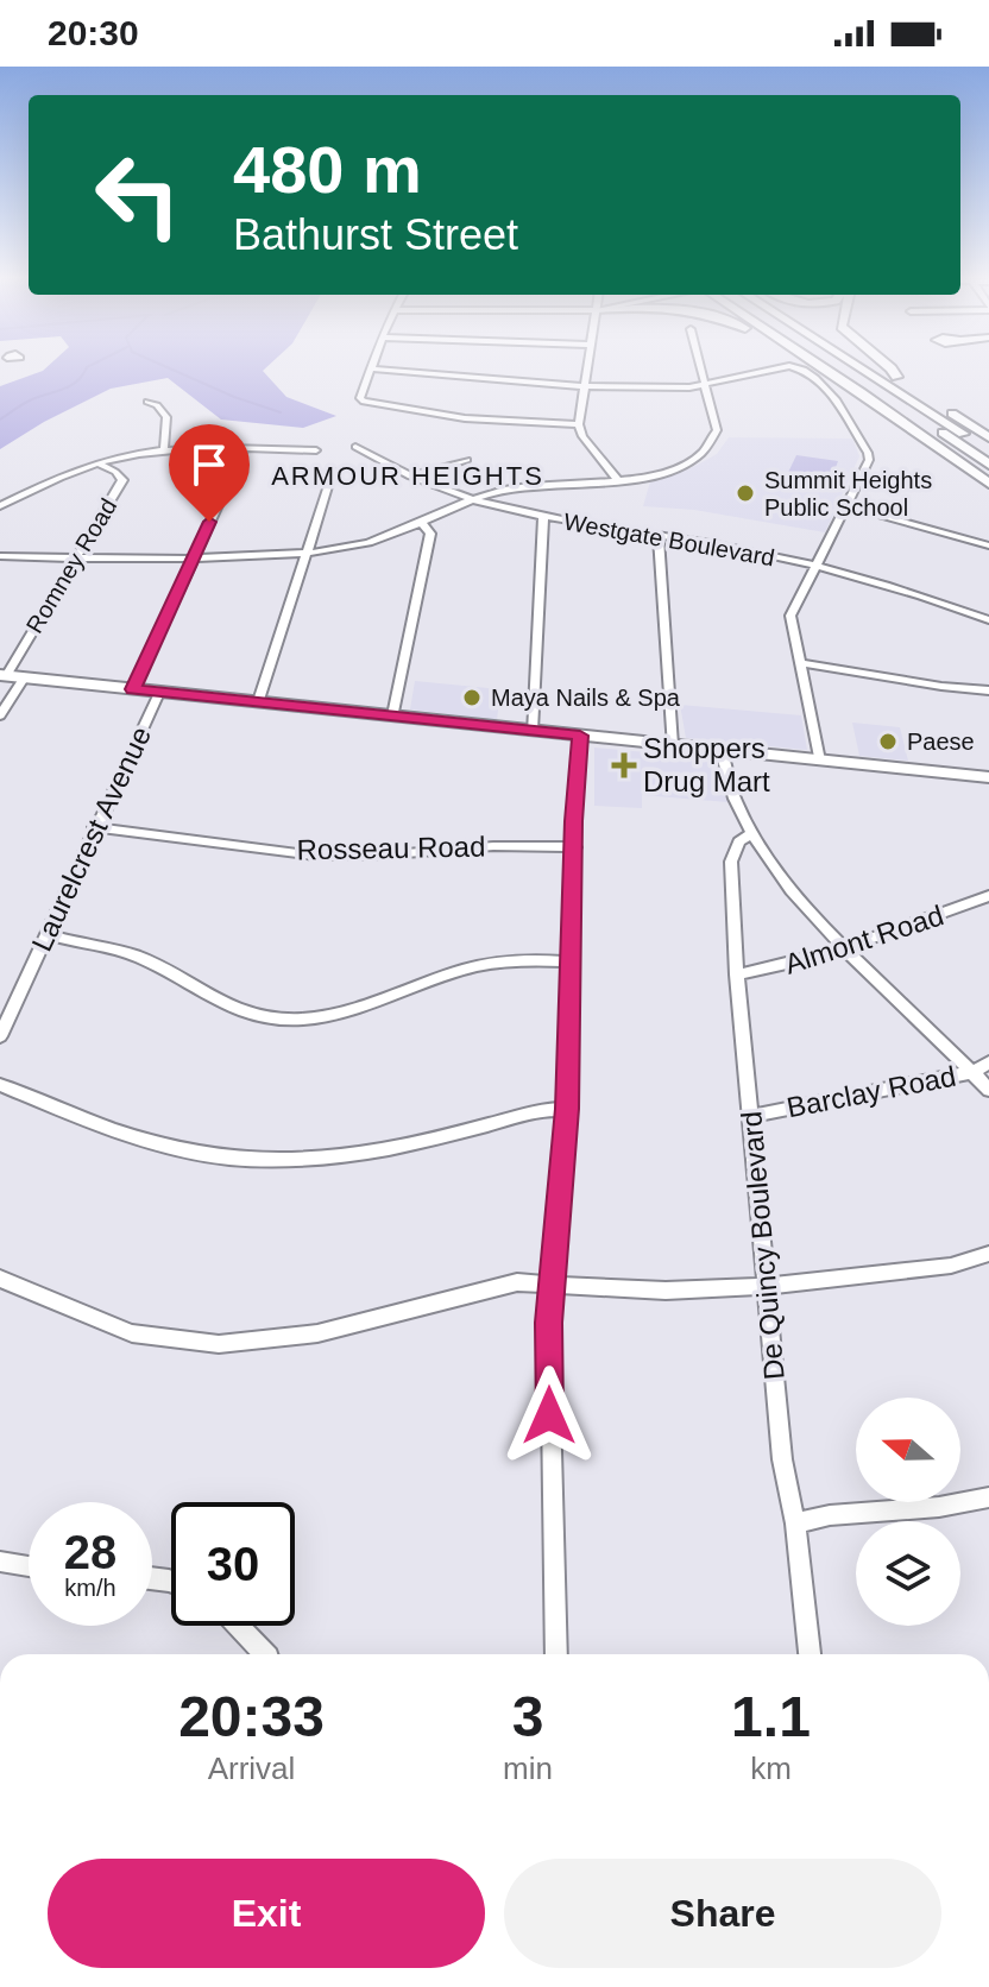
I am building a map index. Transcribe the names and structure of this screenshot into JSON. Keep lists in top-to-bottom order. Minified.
{"streets":{"street":["Westgate Boulevard","Romney Road","Laurelcrest Avenue","Rosseau Road","Almont Road","Barclay Road","De Quincy Boulevard"]},"crossings":[["Laurelcrest Avenue","Rosseau Road"],["Almont Road","De Quincy Boulevard"],["Barclay Road","De Quincy Boulevard"]],"districts":["ARMOUR HEIGHTS"],"places":{"other":["Summit Heights Public School","Maya Nails & Spa","Paese"],"health":["Shoppers Drug Mart"]},"north":"left","page":{"status":"20:30","turn":["480 m","Bathurst Street"],"speed":"28 km/h","limit":"30","eta":["20:33","Arrival","3","min","1.1","km"],"buttons":["Exit","Share"]}}
